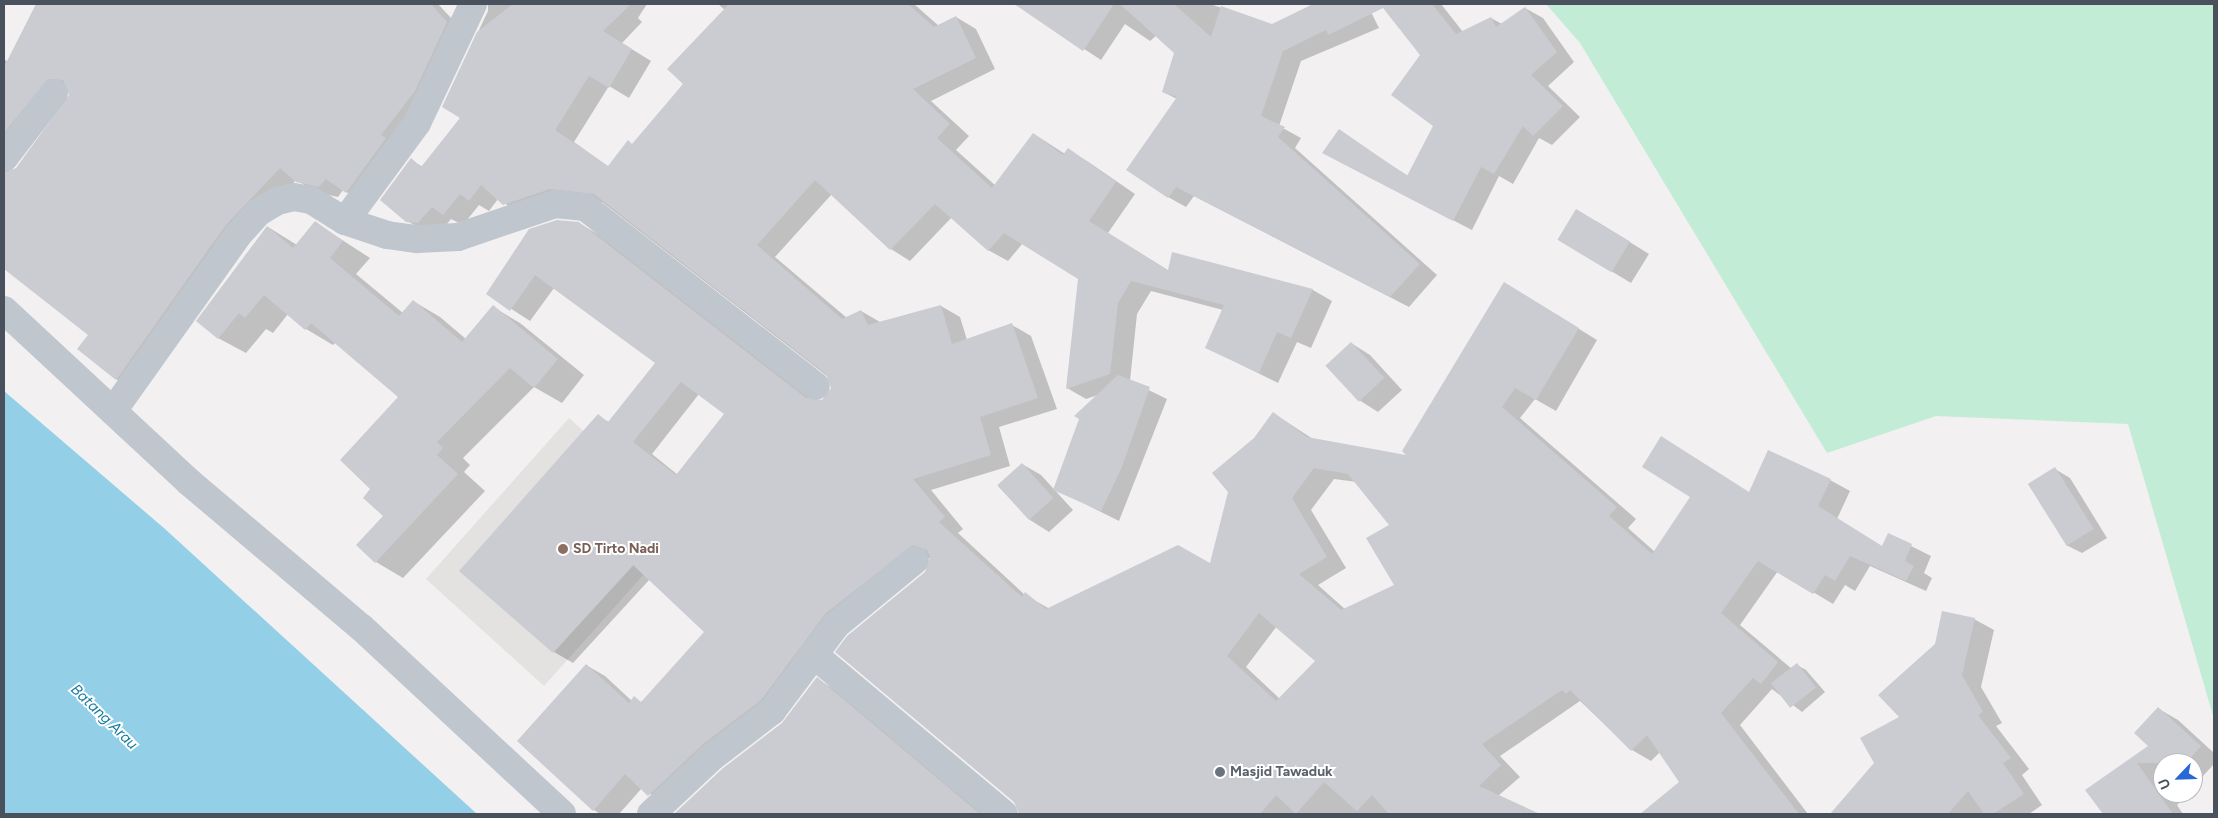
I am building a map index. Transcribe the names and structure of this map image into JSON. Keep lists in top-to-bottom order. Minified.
{"water":["Batang Arau"],"places":["SD Tirto Nadi","Masjid Tawaduk"],"north":"bottom left"}
